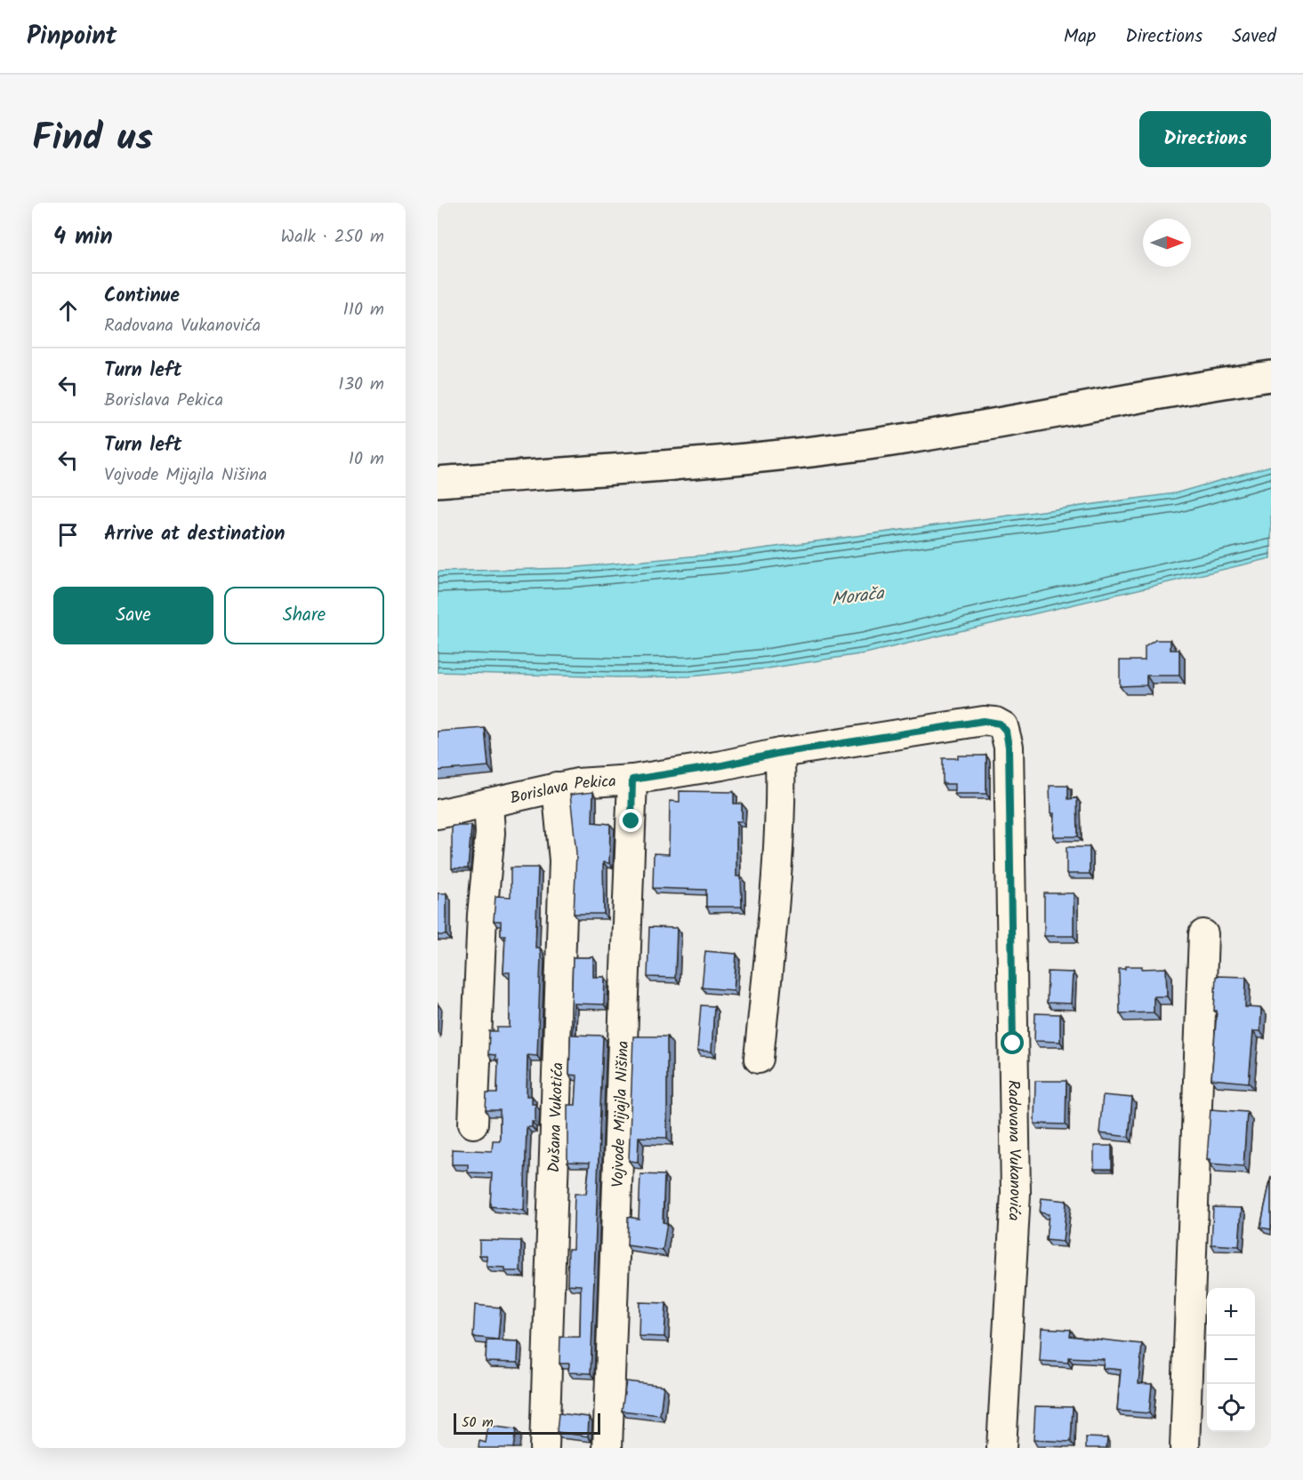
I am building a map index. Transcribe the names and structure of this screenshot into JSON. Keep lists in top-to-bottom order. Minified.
{"streets":{"street":["Borislava Pekica","Vojvode Mijajla Nišina","Dušana Vukotića","Radovana Vukanovića"]},"crossings":[["Borislava Pekica","Vojvode Mijajla Nišina"],["Borislava Pekica","Dušana Vukotića"],["Borislava Pekica","Radovana Vukanovića"]],"water":["Morača"],"scale_bar":"50 m","north":"right","page":{"header":"Pinpoint","nav":["Map","Directions","Saved"],"title":"Find us","buttons":["Directions",["Save","Share"]],"heading":["4 min","Walk · 250 m"],"list":[["Continue","Radovana Vukanovića","110 m"],["Turn left","Borislava Pekica","130 m"],["Turn left","Vojvode Mijajla Nišina","10 m"],"Arrive at destination"],"map_buttons":["+","−"],"scale":"50 m"}}
